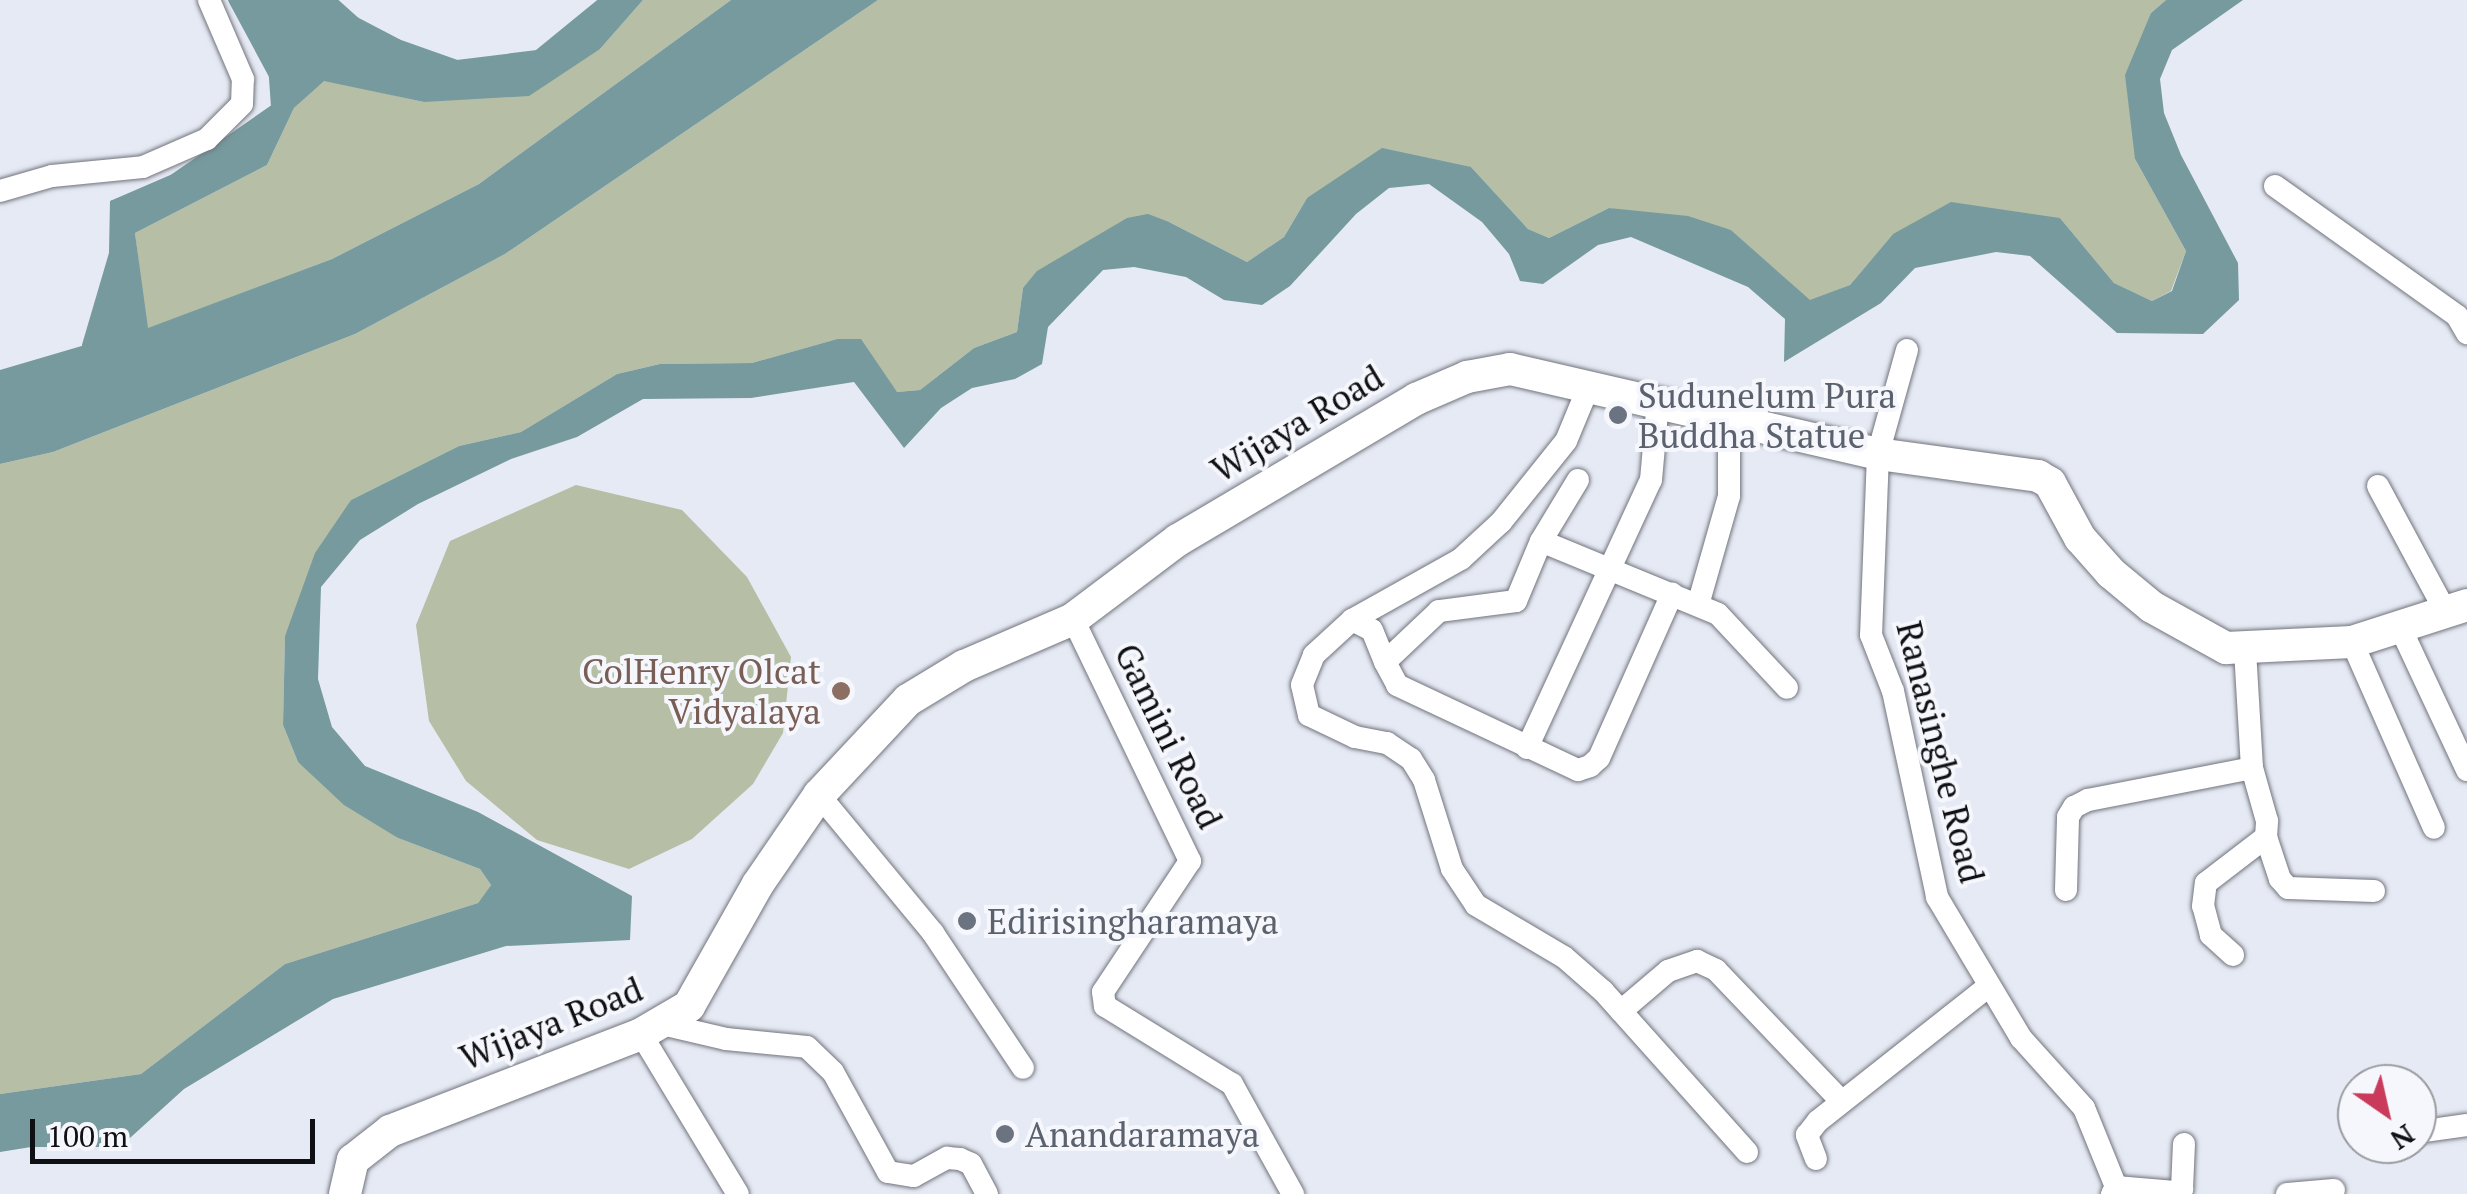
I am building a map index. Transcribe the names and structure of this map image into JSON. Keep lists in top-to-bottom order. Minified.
{"streets":{"street":["Wijaya Road","Gamini Road","Ranasinghe Road"]},"crossings":[["Wijaya Road","Gamini Road"],["Wijaya Road","Ranasinghe Road"]],"places":["Sudunelum Pura Buddha Statue","ColHenry Olcat Vidyalaya","Edirisingharamaya","Anandaramaya"],"scale_bar":"100 m","north":"bottom right"}
